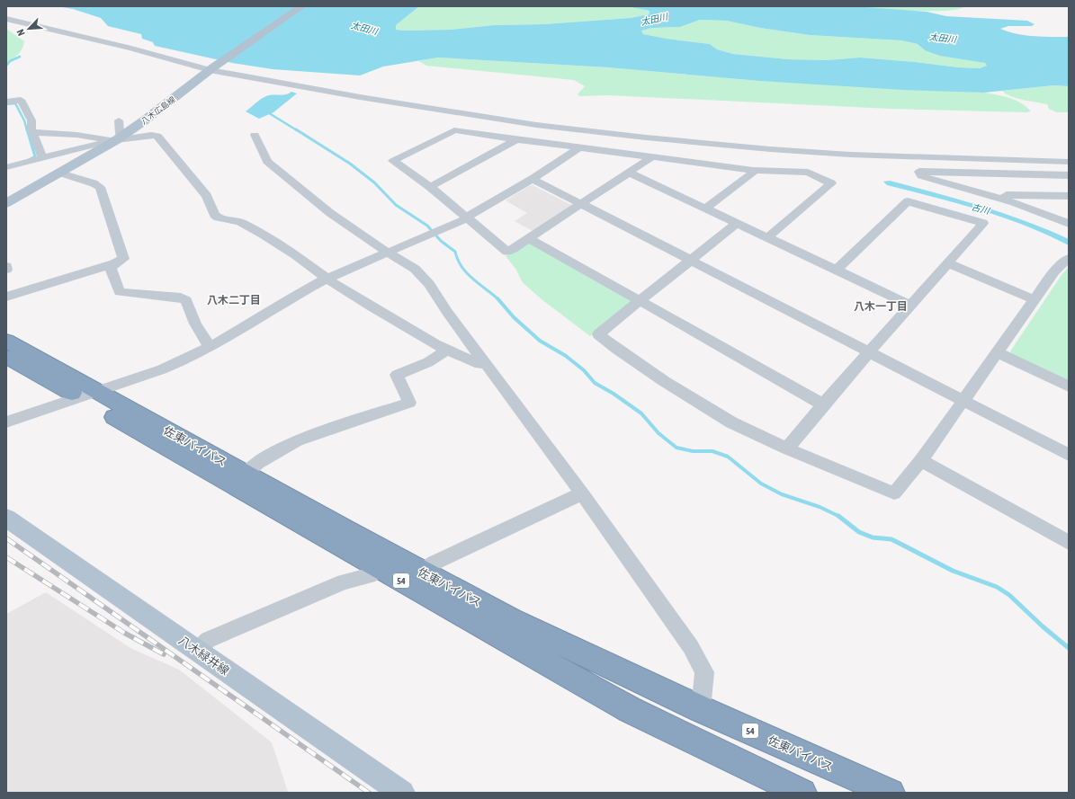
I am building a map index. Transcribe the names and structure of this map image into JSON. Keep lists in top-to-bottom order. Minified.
{"streets":{"highway":["佐東バイパス","54"],"main road":["八木広島線","八木緑井線"]},"districts":["八木二丁目","八木一丁目"],"water":["太田川","古川"],"north":"bottom left"}
